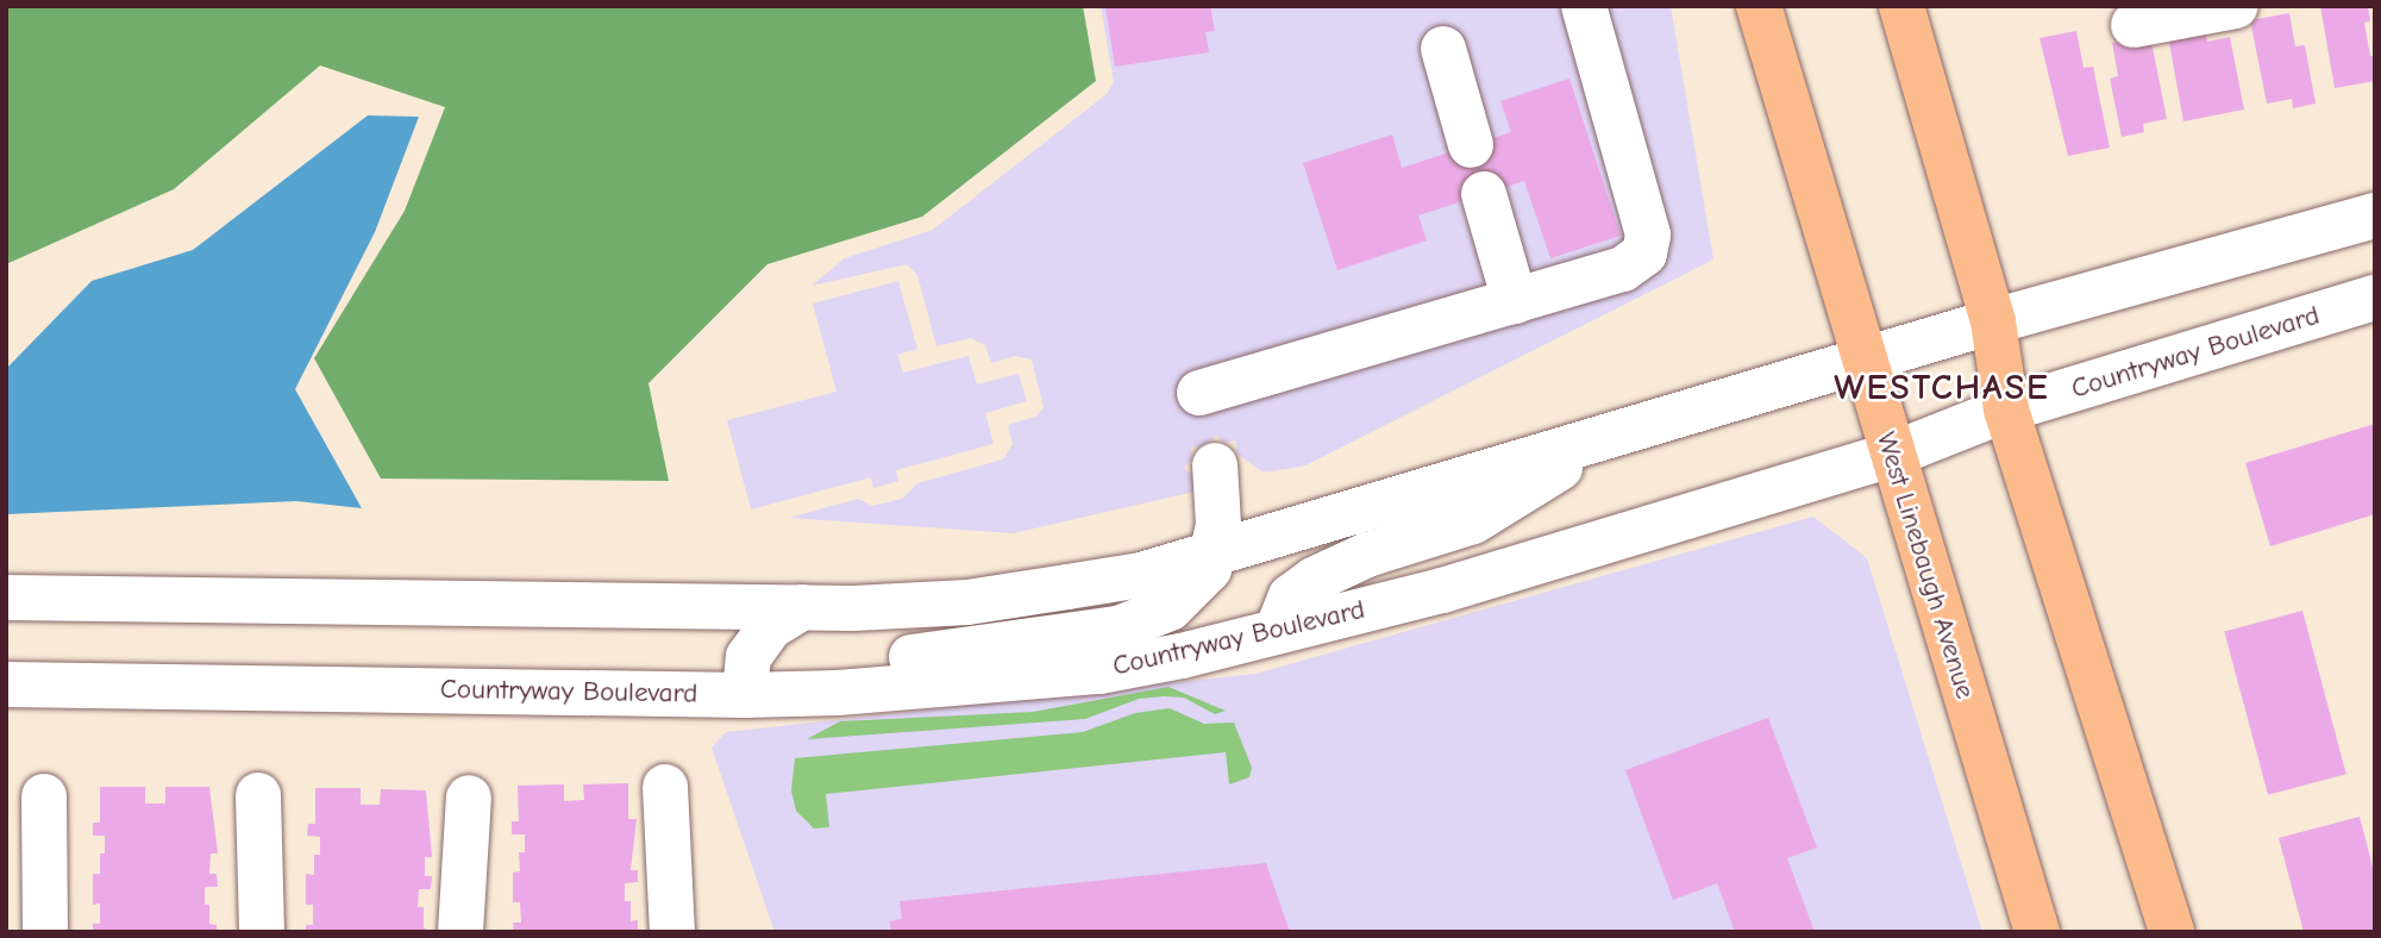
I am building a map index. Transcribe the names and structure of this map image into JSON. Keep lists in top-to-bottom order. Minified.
{"streets":{"main road":["West Linebaugh Avenue"],"street":["Countryway Boulevard"]},"crossings":[["Countryway Boulevard","West Linebaugh Avenue"]],"districts":["WESTCHASE"]}
